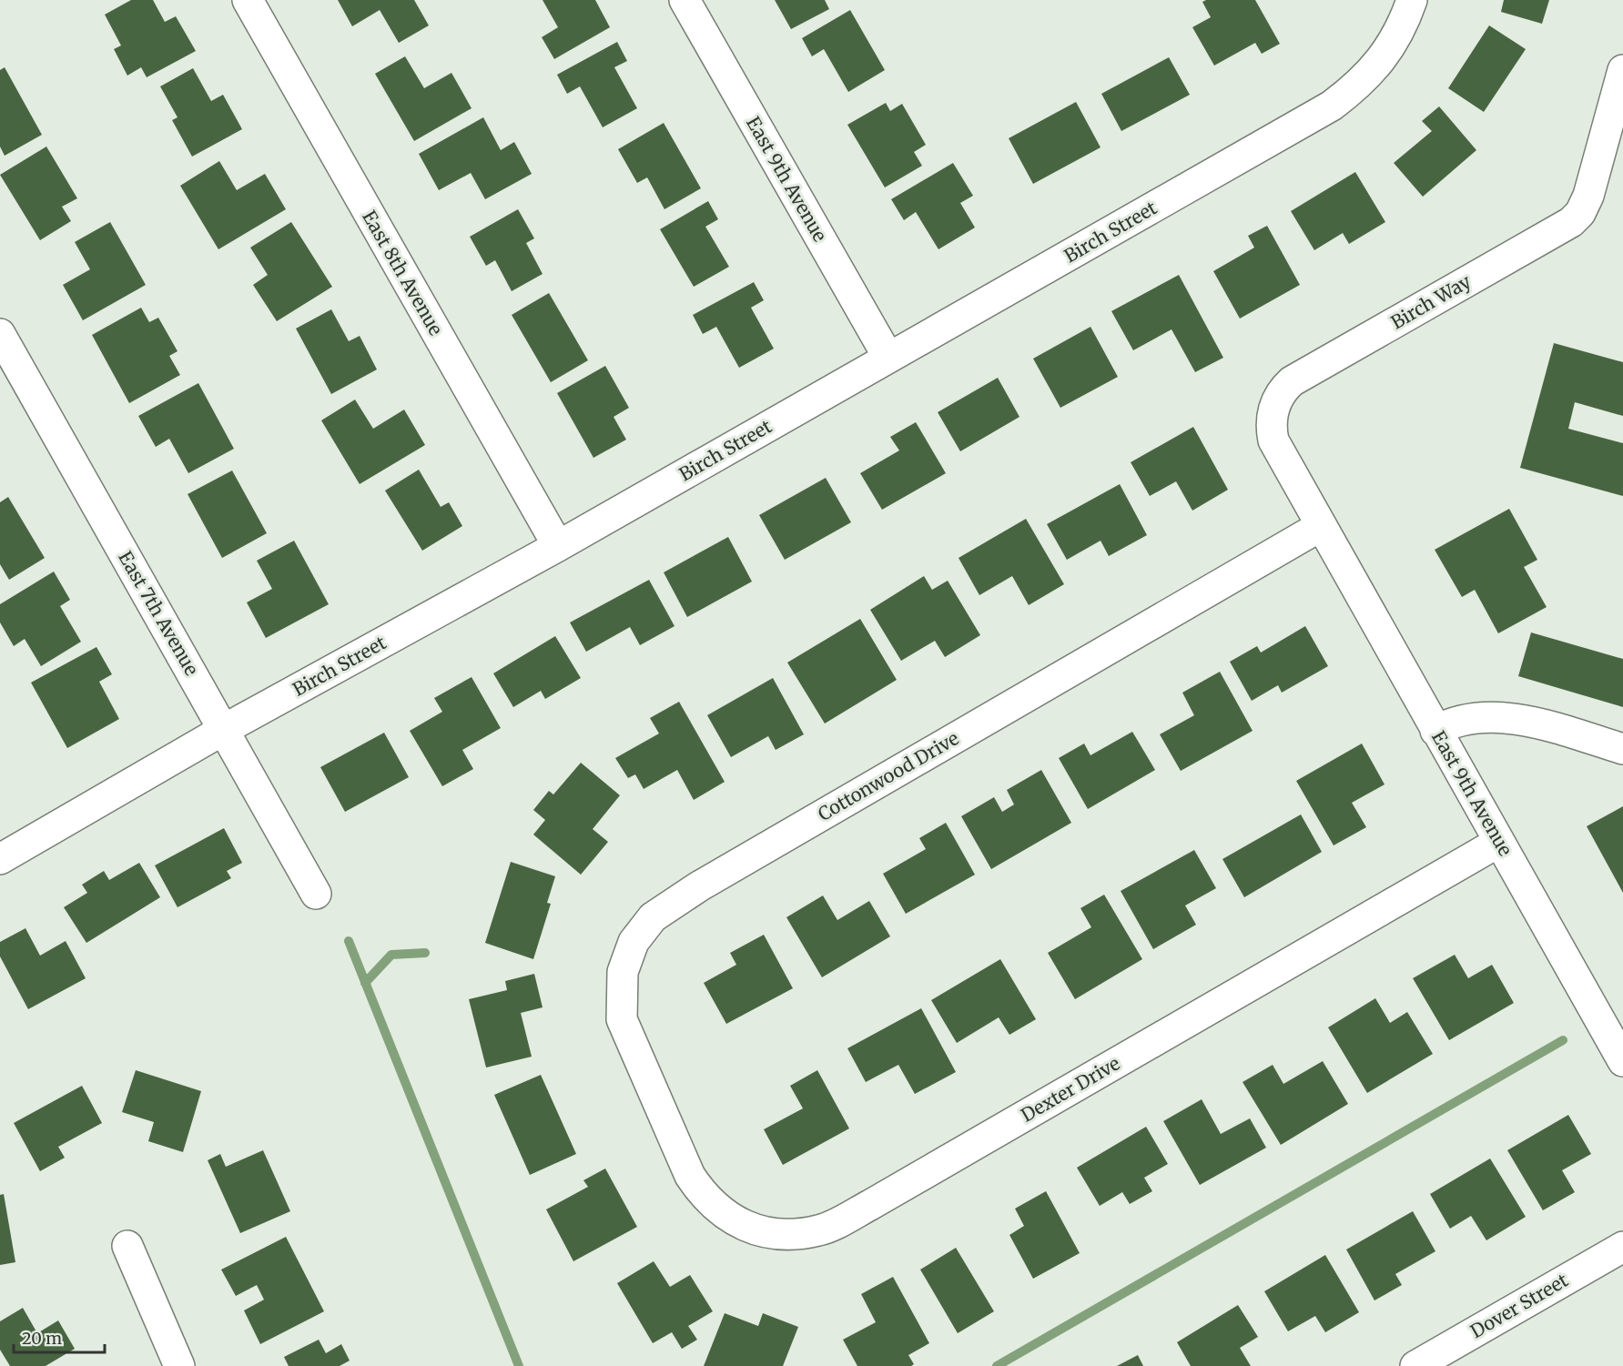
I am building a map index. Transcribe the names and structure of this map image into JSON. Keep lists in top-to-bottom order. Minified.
{"streets":{"street":["East 9th Avenue","Birch Street","East 8th Avenue","Birch Way","East 7th Avenue","Cottonwood Drive","Dexter Drive","Dover Street"]},"crossings":[["East 9th Avenue","Birch Street"],["East 9th Avenue","Birch Way"],["East 9th Avenue","Cottonwood Drive"],["East 9th Avenue","Dexter Drive"],["Birch Street","East 8th Avenue"],["Birch Street","East 7th Avenue"],["Birch Way","Cottonwood Drive"],["Cottonwood Drive","Dexter Drive"]],"scale_bar":"20 m"}
